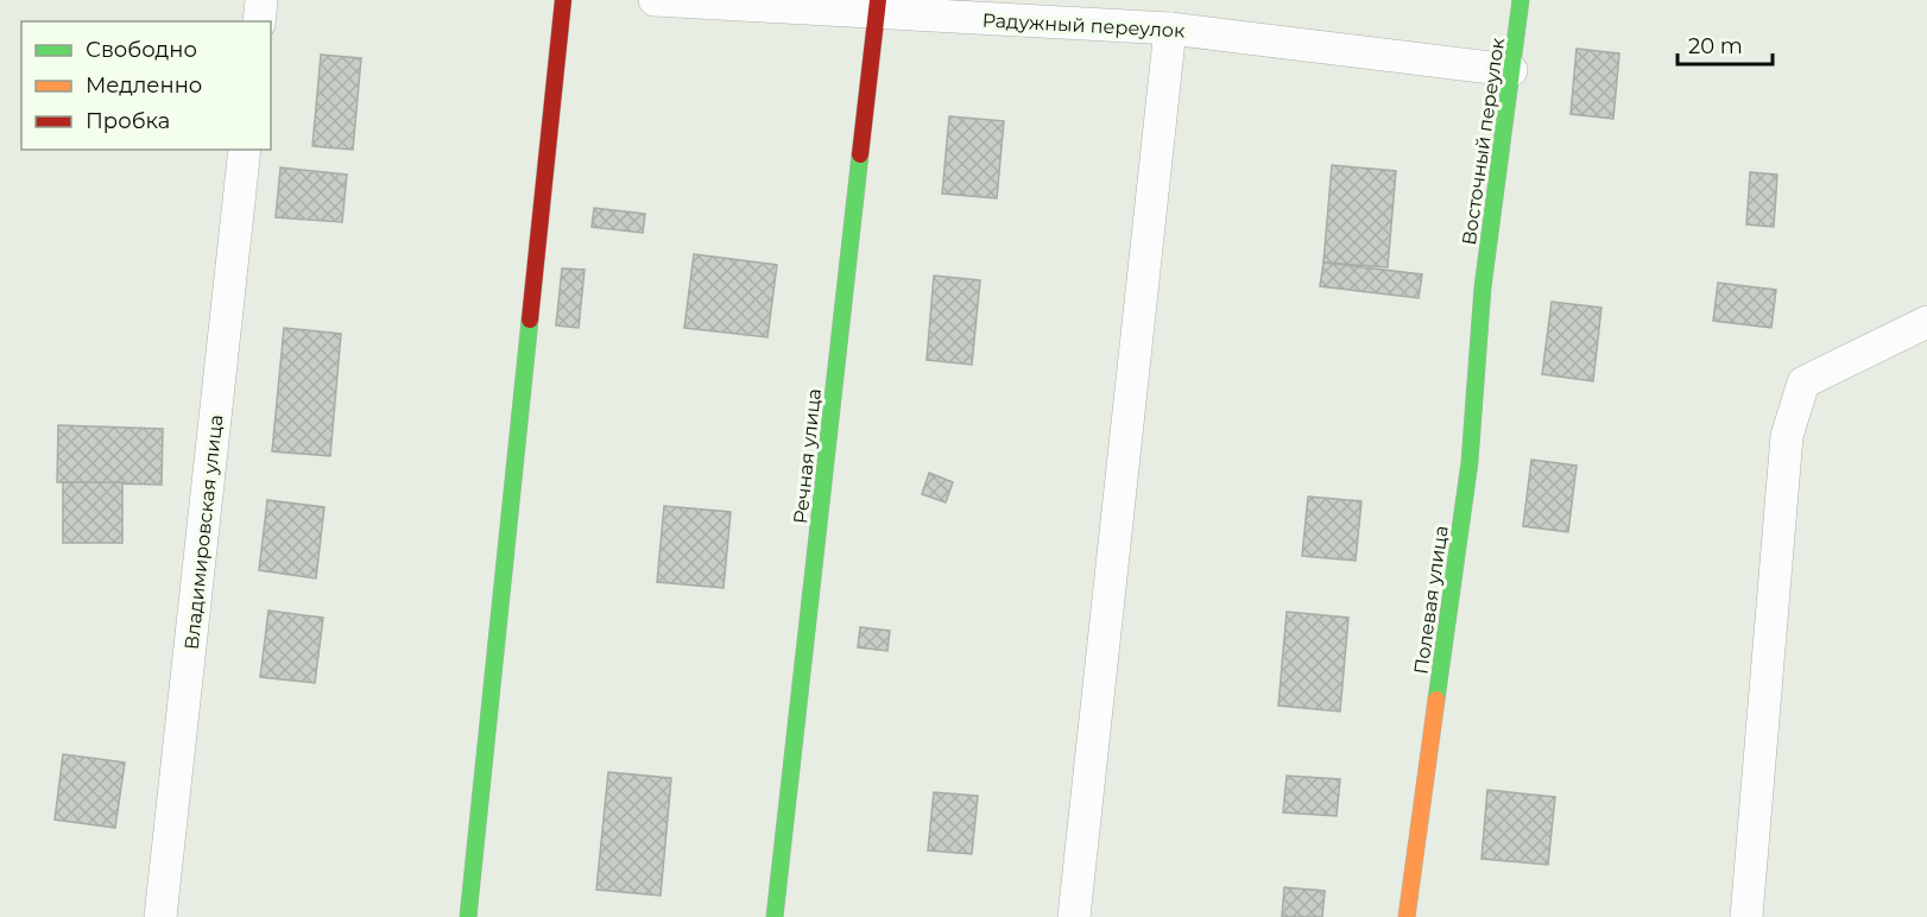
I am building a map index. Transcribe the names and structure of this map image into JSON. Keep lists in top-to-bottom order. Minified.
{"streets":{"street":["Радужный переулок","Восточный переулок","Речная улица","Владимировская улица","Полевая улица"]},"crossings":[["Радужный переулок","Восточный переулок"],["Радужный переулок","Речная улица"],["Восточный переулок","Полевая улица"]],"legend":["Свободно","Медленно","Пробка"],"scale_bar":"20 m"}
